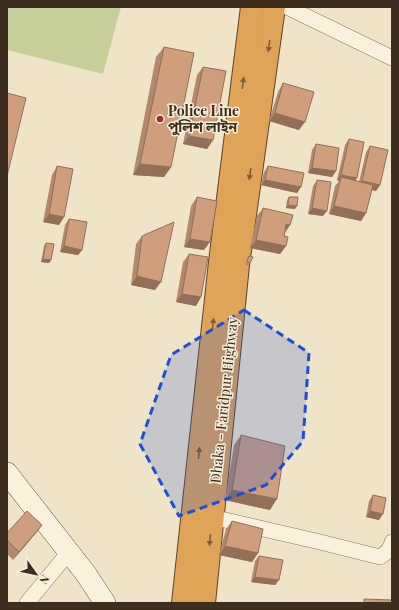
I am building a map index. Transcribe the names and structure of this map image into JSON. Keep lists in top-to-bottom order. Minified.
{"streets":{"highway":["Dhaka - Faridpur Highway"]},"places":["Police Line পুলিশ লাইন"],"north":"bottom right"}
